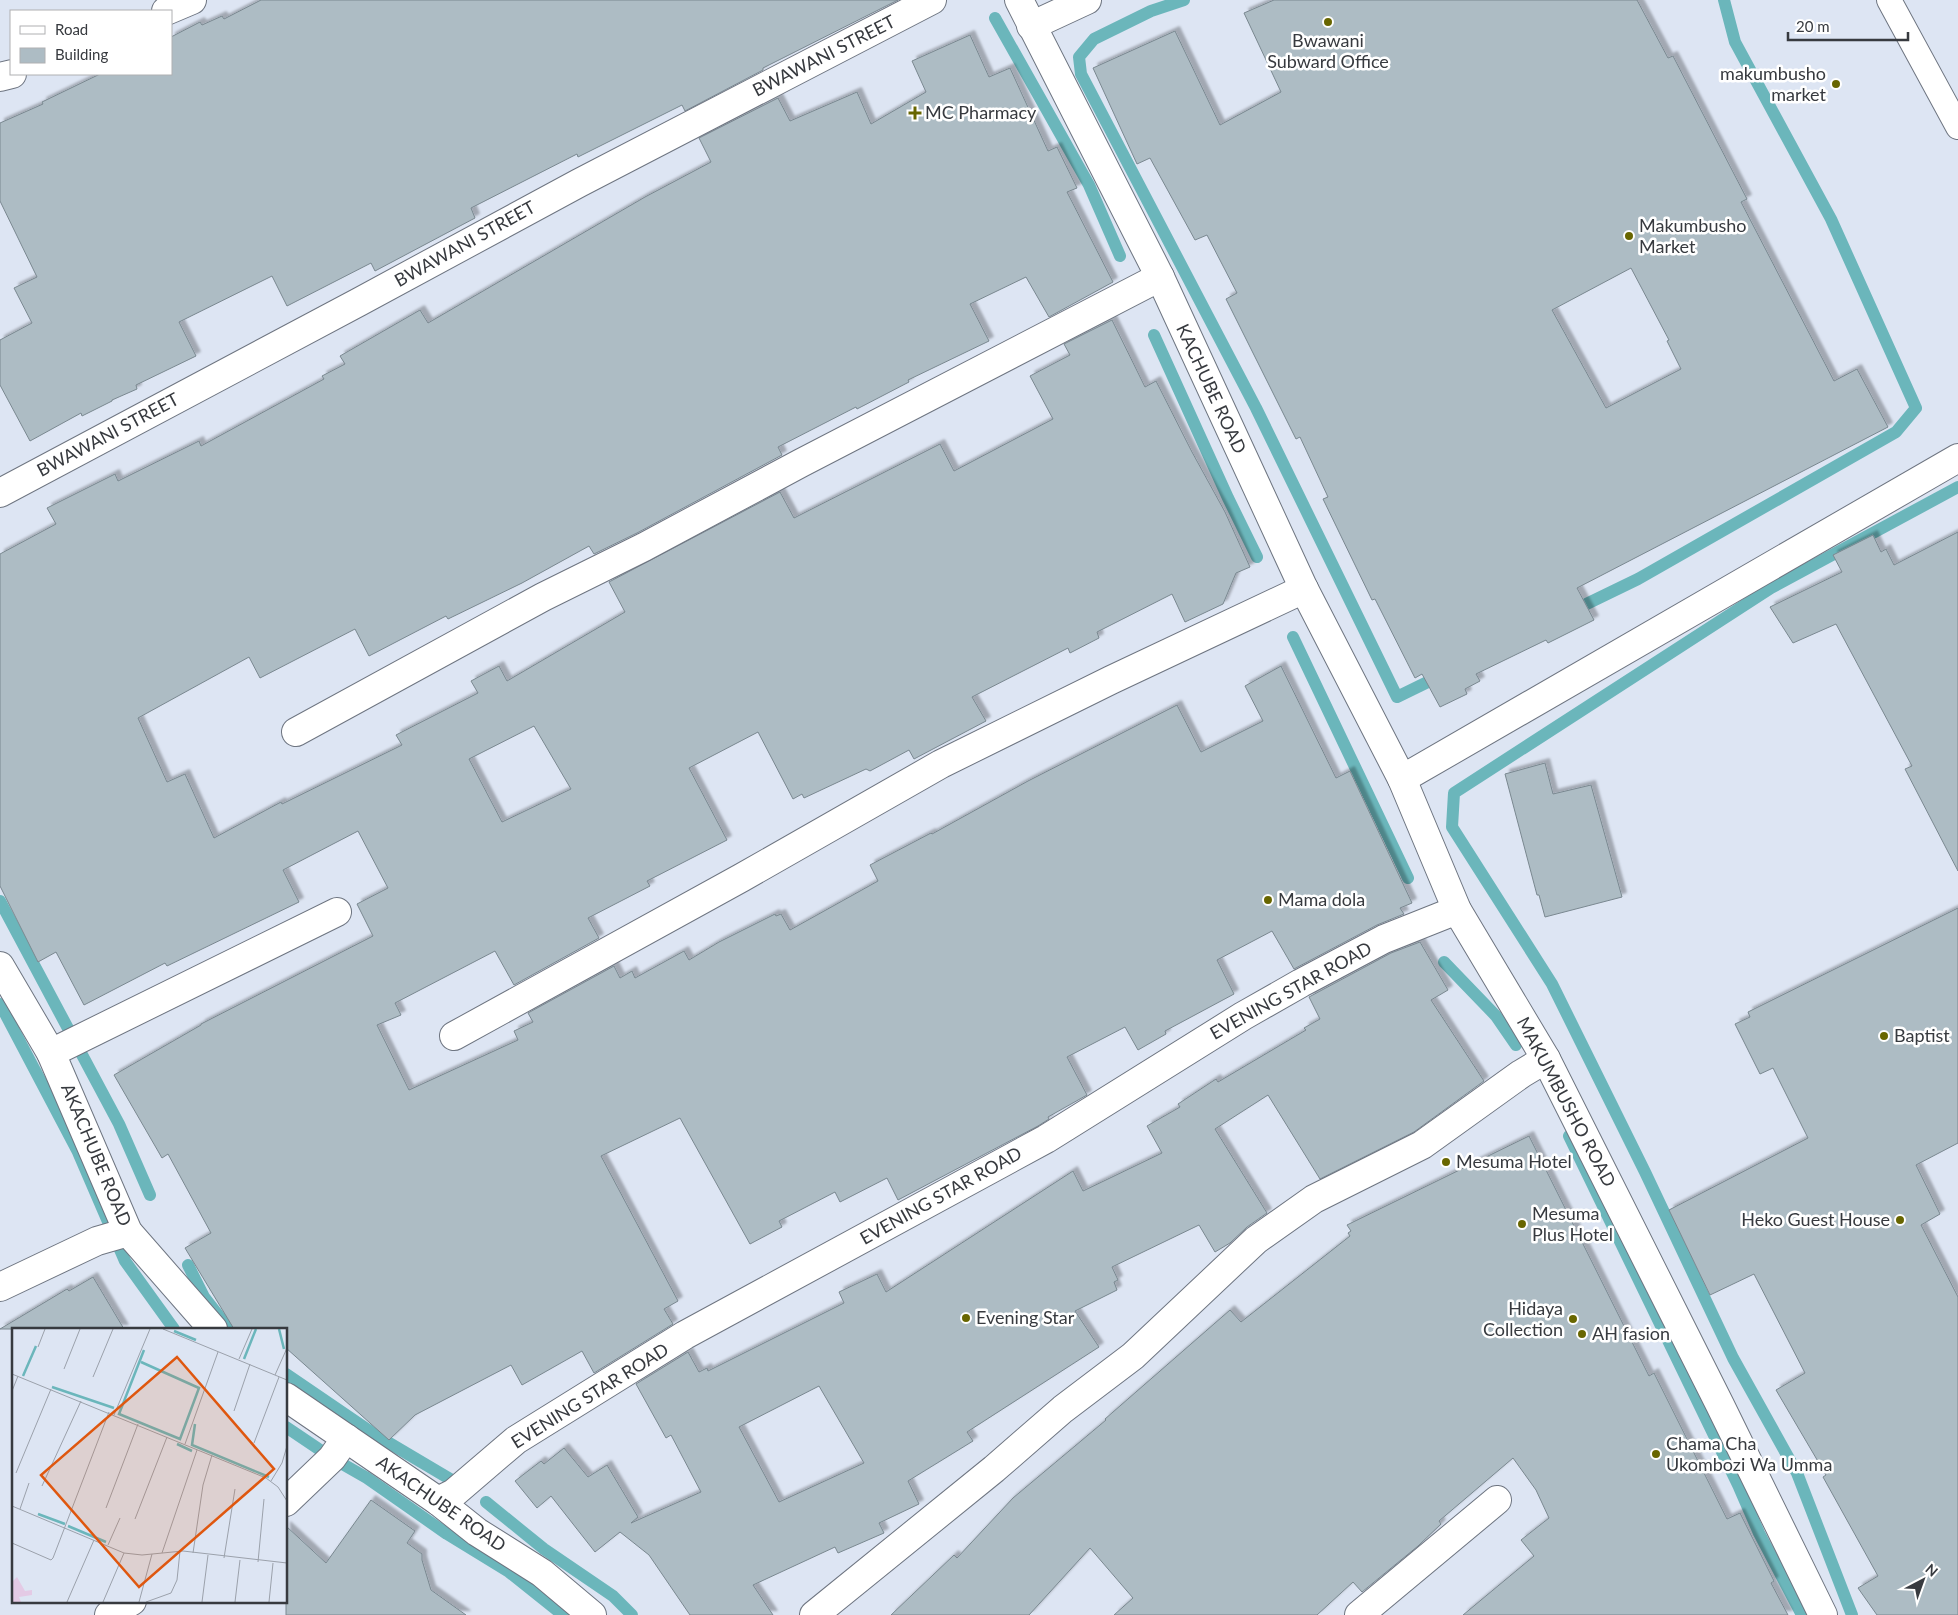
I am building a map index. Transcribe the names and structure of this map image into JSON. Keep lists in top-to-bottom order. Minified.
{"streets":{"street":["BWAWANI STREET","KACHUBE ROAD","EVENING STAR ROAD","MAKUMBUSHO ROAD","AKACHUBE ROAD"]},"crossings":[["KACHUBE ROAD","MAKUMBUSHO ROAD"],["EVENING STAR ROAD","MAKUMBUSHO ROAD"],["EVENING STAR ROAD","AKACHUBE ROAD"]],"places":{"other":["Bwawani Subward Office","makumbusho market","Makumbusho Market","Mama dola","Baptist","Mesuma Hotel","Heko Guest House","Mesuma Plus Hotel","Evening Star","Hidaya Collection","AH fasion","Chama Cha Ukombozi Wa Umma"],"health":["MC Pharmacy"]},"legend":["Road","Building"],"scale_bar":"20 m","north":"top right"}
